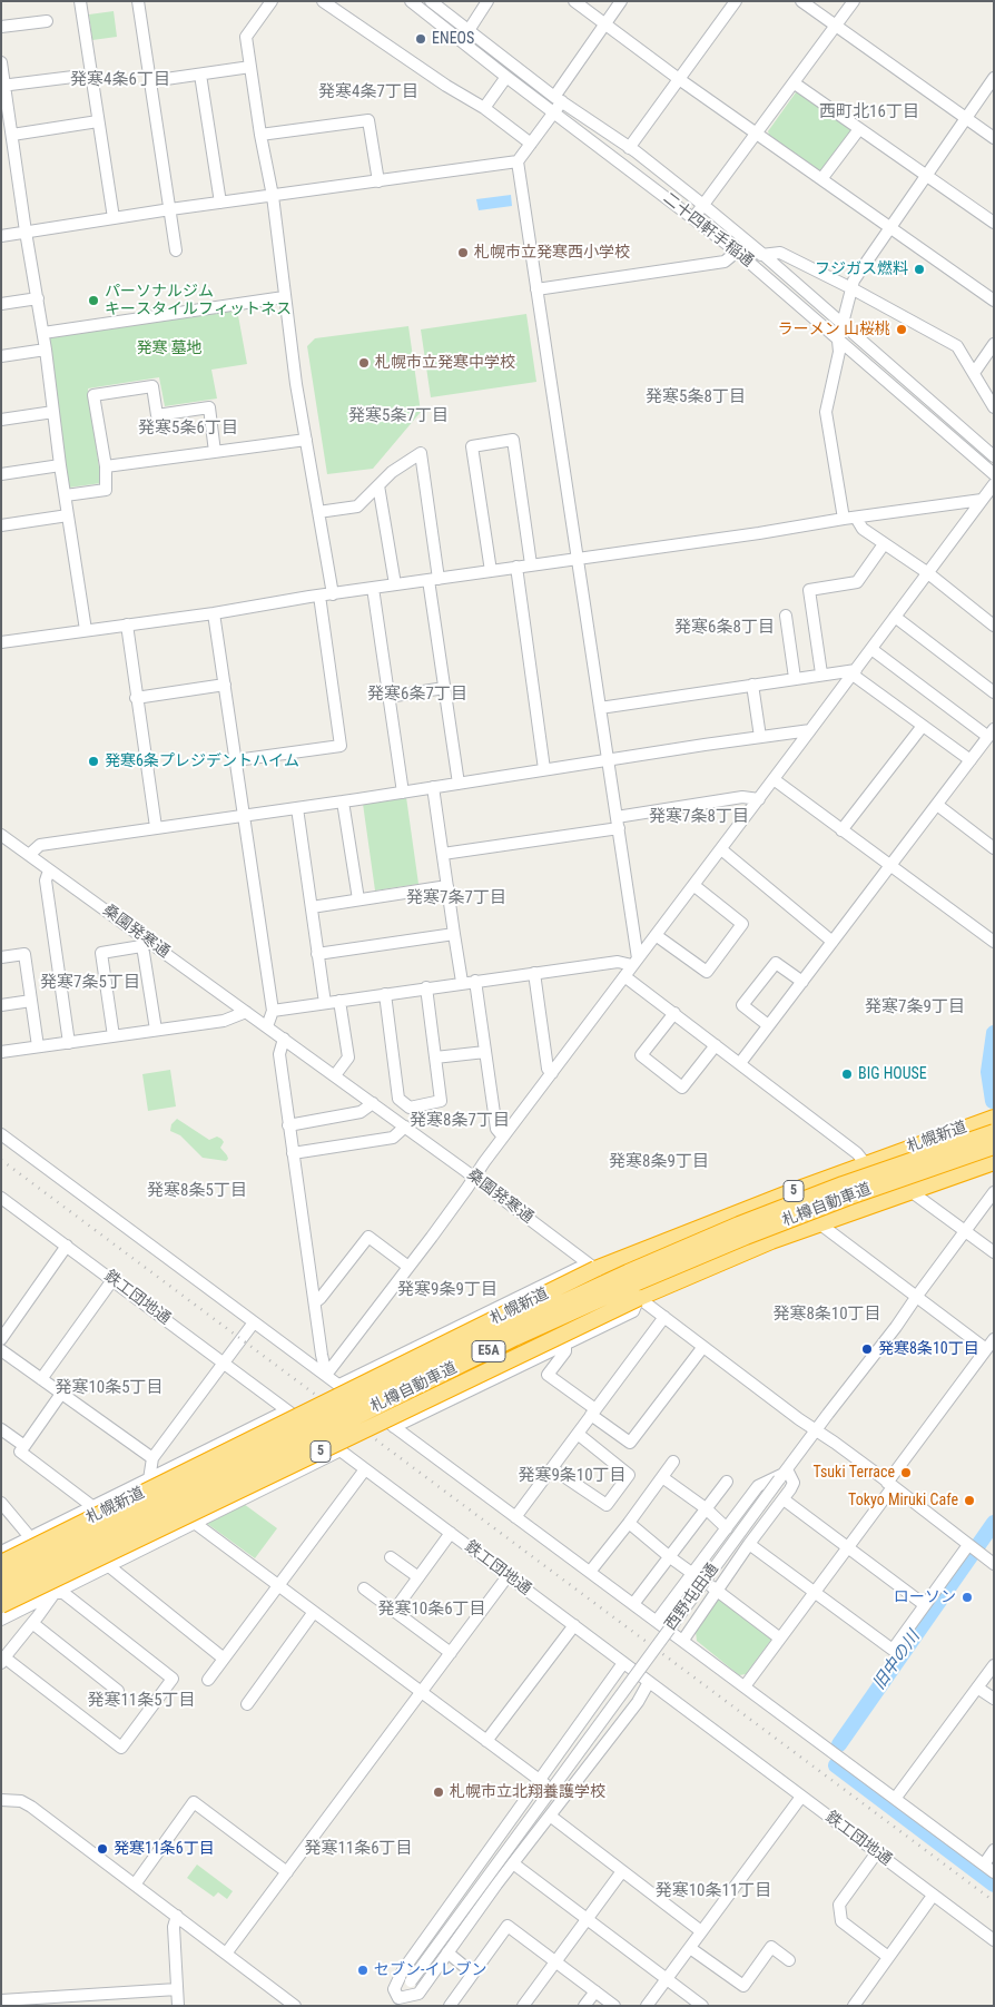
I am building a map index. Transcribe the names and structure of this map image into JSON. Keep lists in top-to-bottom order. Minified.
{"streets":{"highway":["札幌新道","5","札樽自動車道","E5A"],"street":["二十四軒手稲通","桑園発寒通","鉄工団地通","西野屯田通"]},"crossings":[["桑園発寒通","札幌新道"],["桑園発寒通","5"],["桑園発寒通","西野屯田通"]],"districts":["発寒4条6丁目","発寒4条7丁目","西町北16丁目","発寒5条8丁目","発寒5条7丁目","発寒5条6丁目","発寒6条8丁目","発寒6条7丁目","発寒7条8丁目","発寒7条7丁目","発寒7条5丁目","発寒7条9丁目","発寒8条7丁目","発寒8条9丁目","発寒8条5丁目","発寒9条9丁目","発寒8条10丁目","発寒10条5丁目","発寒9条10丁目","発寒10条6丁目","発寒11条5丁目","発寒11条6丁目","発寒10条11丁目"],"water":["旧中の川"],"parks":["発寒 墓地"],"places":["ENEOS","札幌市立発寒西小学校","フジガス燃料","パーソナルジム キースタイルフィットネス","ラーメン 山桜桃","札幌市立発寒中学校","発寒6条プレジデントハイム","BIG HOUSE","発寒8条10丁目","Tsuki Terrace","Tokyo Miruki Cafe","ローソン","札幌市立北翔養護学校","発寒11条6丁目","セブン-イレブン"]}
